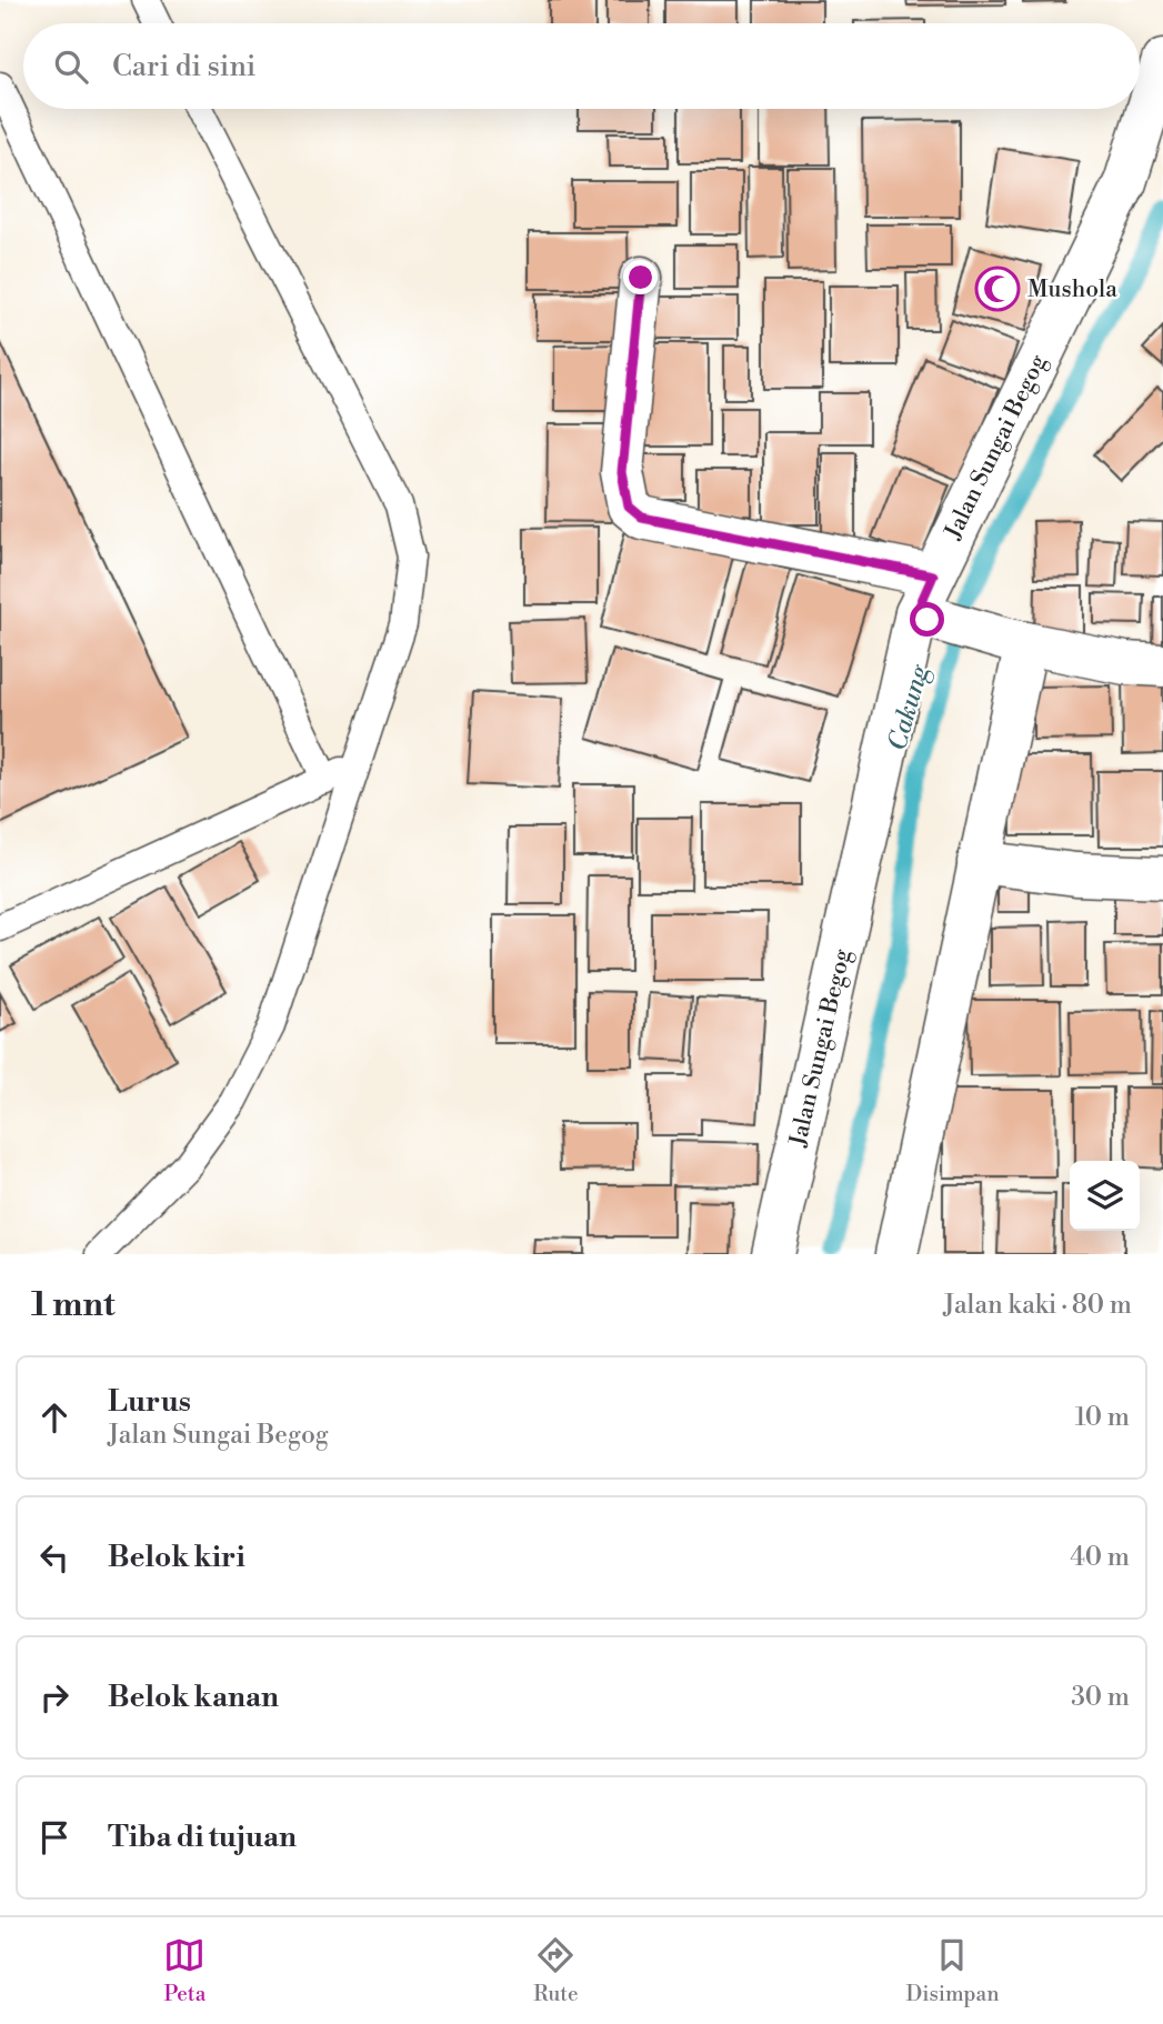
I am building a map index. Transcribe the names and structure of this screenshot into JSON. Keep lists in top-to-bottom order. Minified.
{"streets":{"street":["Jalan Sungai Begog"]},"water":["Cakung"],"places":{"mosque":["Mushola"]},"page":{"search":"Cari di sini","heading":["1 mnt","Jalan kaki · 80 m"],"list":[["Lurus","Jalan Sungai Begog","10 m"],["Belok kiri","40 m"],["Belok kanan","30 m"],"Tiba di tujuan"],"nav":["Peta","Rute","Disimpan"]}}
